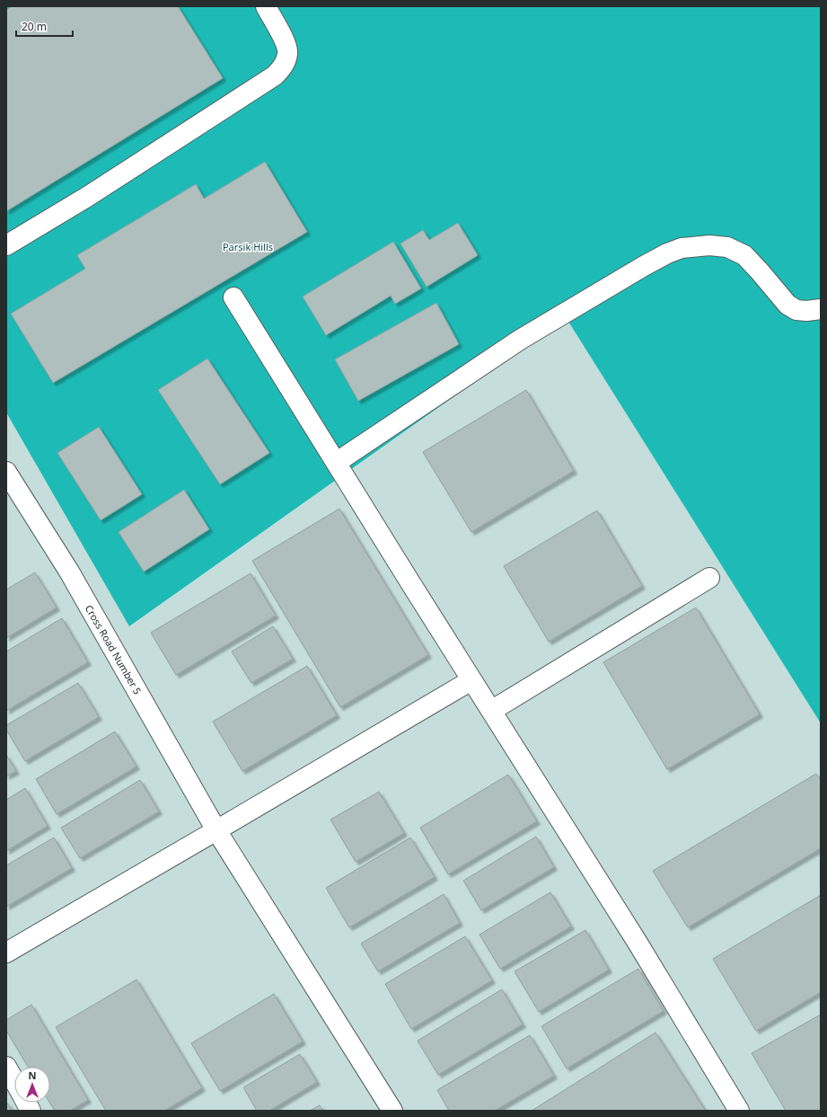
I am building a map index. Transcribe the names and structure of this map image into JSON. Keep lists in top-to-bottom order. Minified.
{"streets":{"street":["Cross Road Number 5"]},"parks":["Parsik Hills"],"scale_bar":"20 m","north":"top"}
